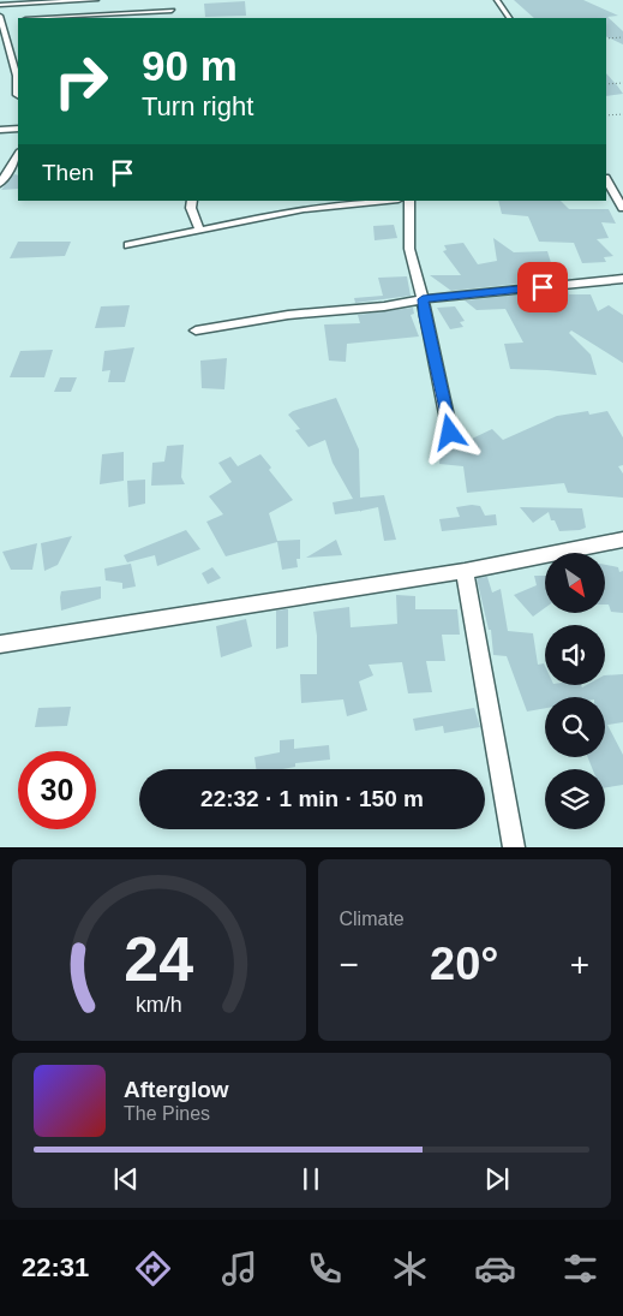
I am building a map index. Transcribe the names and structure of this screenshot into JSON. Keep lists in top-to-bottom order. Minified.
{"north":"bottom right","page":{"turn":["90 m","Turn right"],"then":"Then","limit":"30","trip":"22:32 · 1 min · 150 m","tile":"Climate","heat":["−","20°","+"],"song":["Afterglow","The Pines"],"tabs":"22:31","gauge":["24","km/h"]}}
